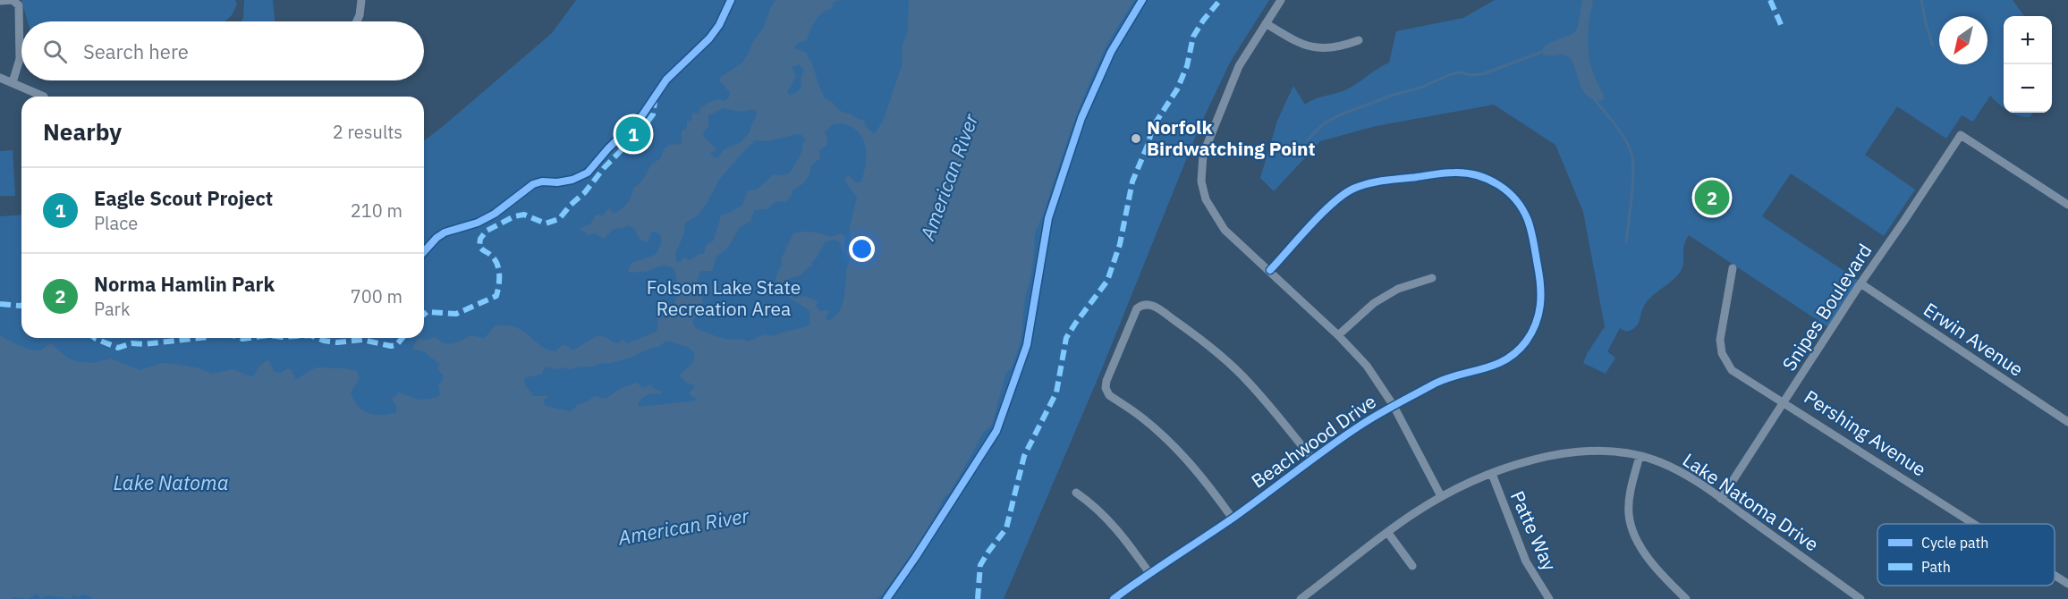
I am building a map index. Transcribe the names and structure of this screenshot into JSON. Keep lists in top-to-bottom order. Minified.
{"streets":{"street":["Snipes Boulevard","Erwin Avenue","Pershing Avenue","Beachwood Drive","Lake Natoma Drive","Patte Way"]},"crossings":[["Snipes Boulevard","Erwin Avenue"],["Snipes Boulevard","Pershing Avenue"],["Snipes Boulevard","Lake Natoma Drive"],["Lake Natoma Drive","Patte Way"]],"water":["American River","Lake Natoma"],"parks":["Folsom Lake State Recreation Area"],"places":["Norfolk Birdwatching Point"],"legend":["Cycle path","Path"],"north":"bottom left","page":{"map_buttons":["+","−"],"search":"Search here","heading":["Nearby","2 results"],"pins":["1","2"],"list":[{"mark":"1","name":"Eagle Scout Project","note":"Place","value":"210 m"},{"mark":"2","name":"Norma Hamlin Park","note":"Park","value":"700 m"}]}}
